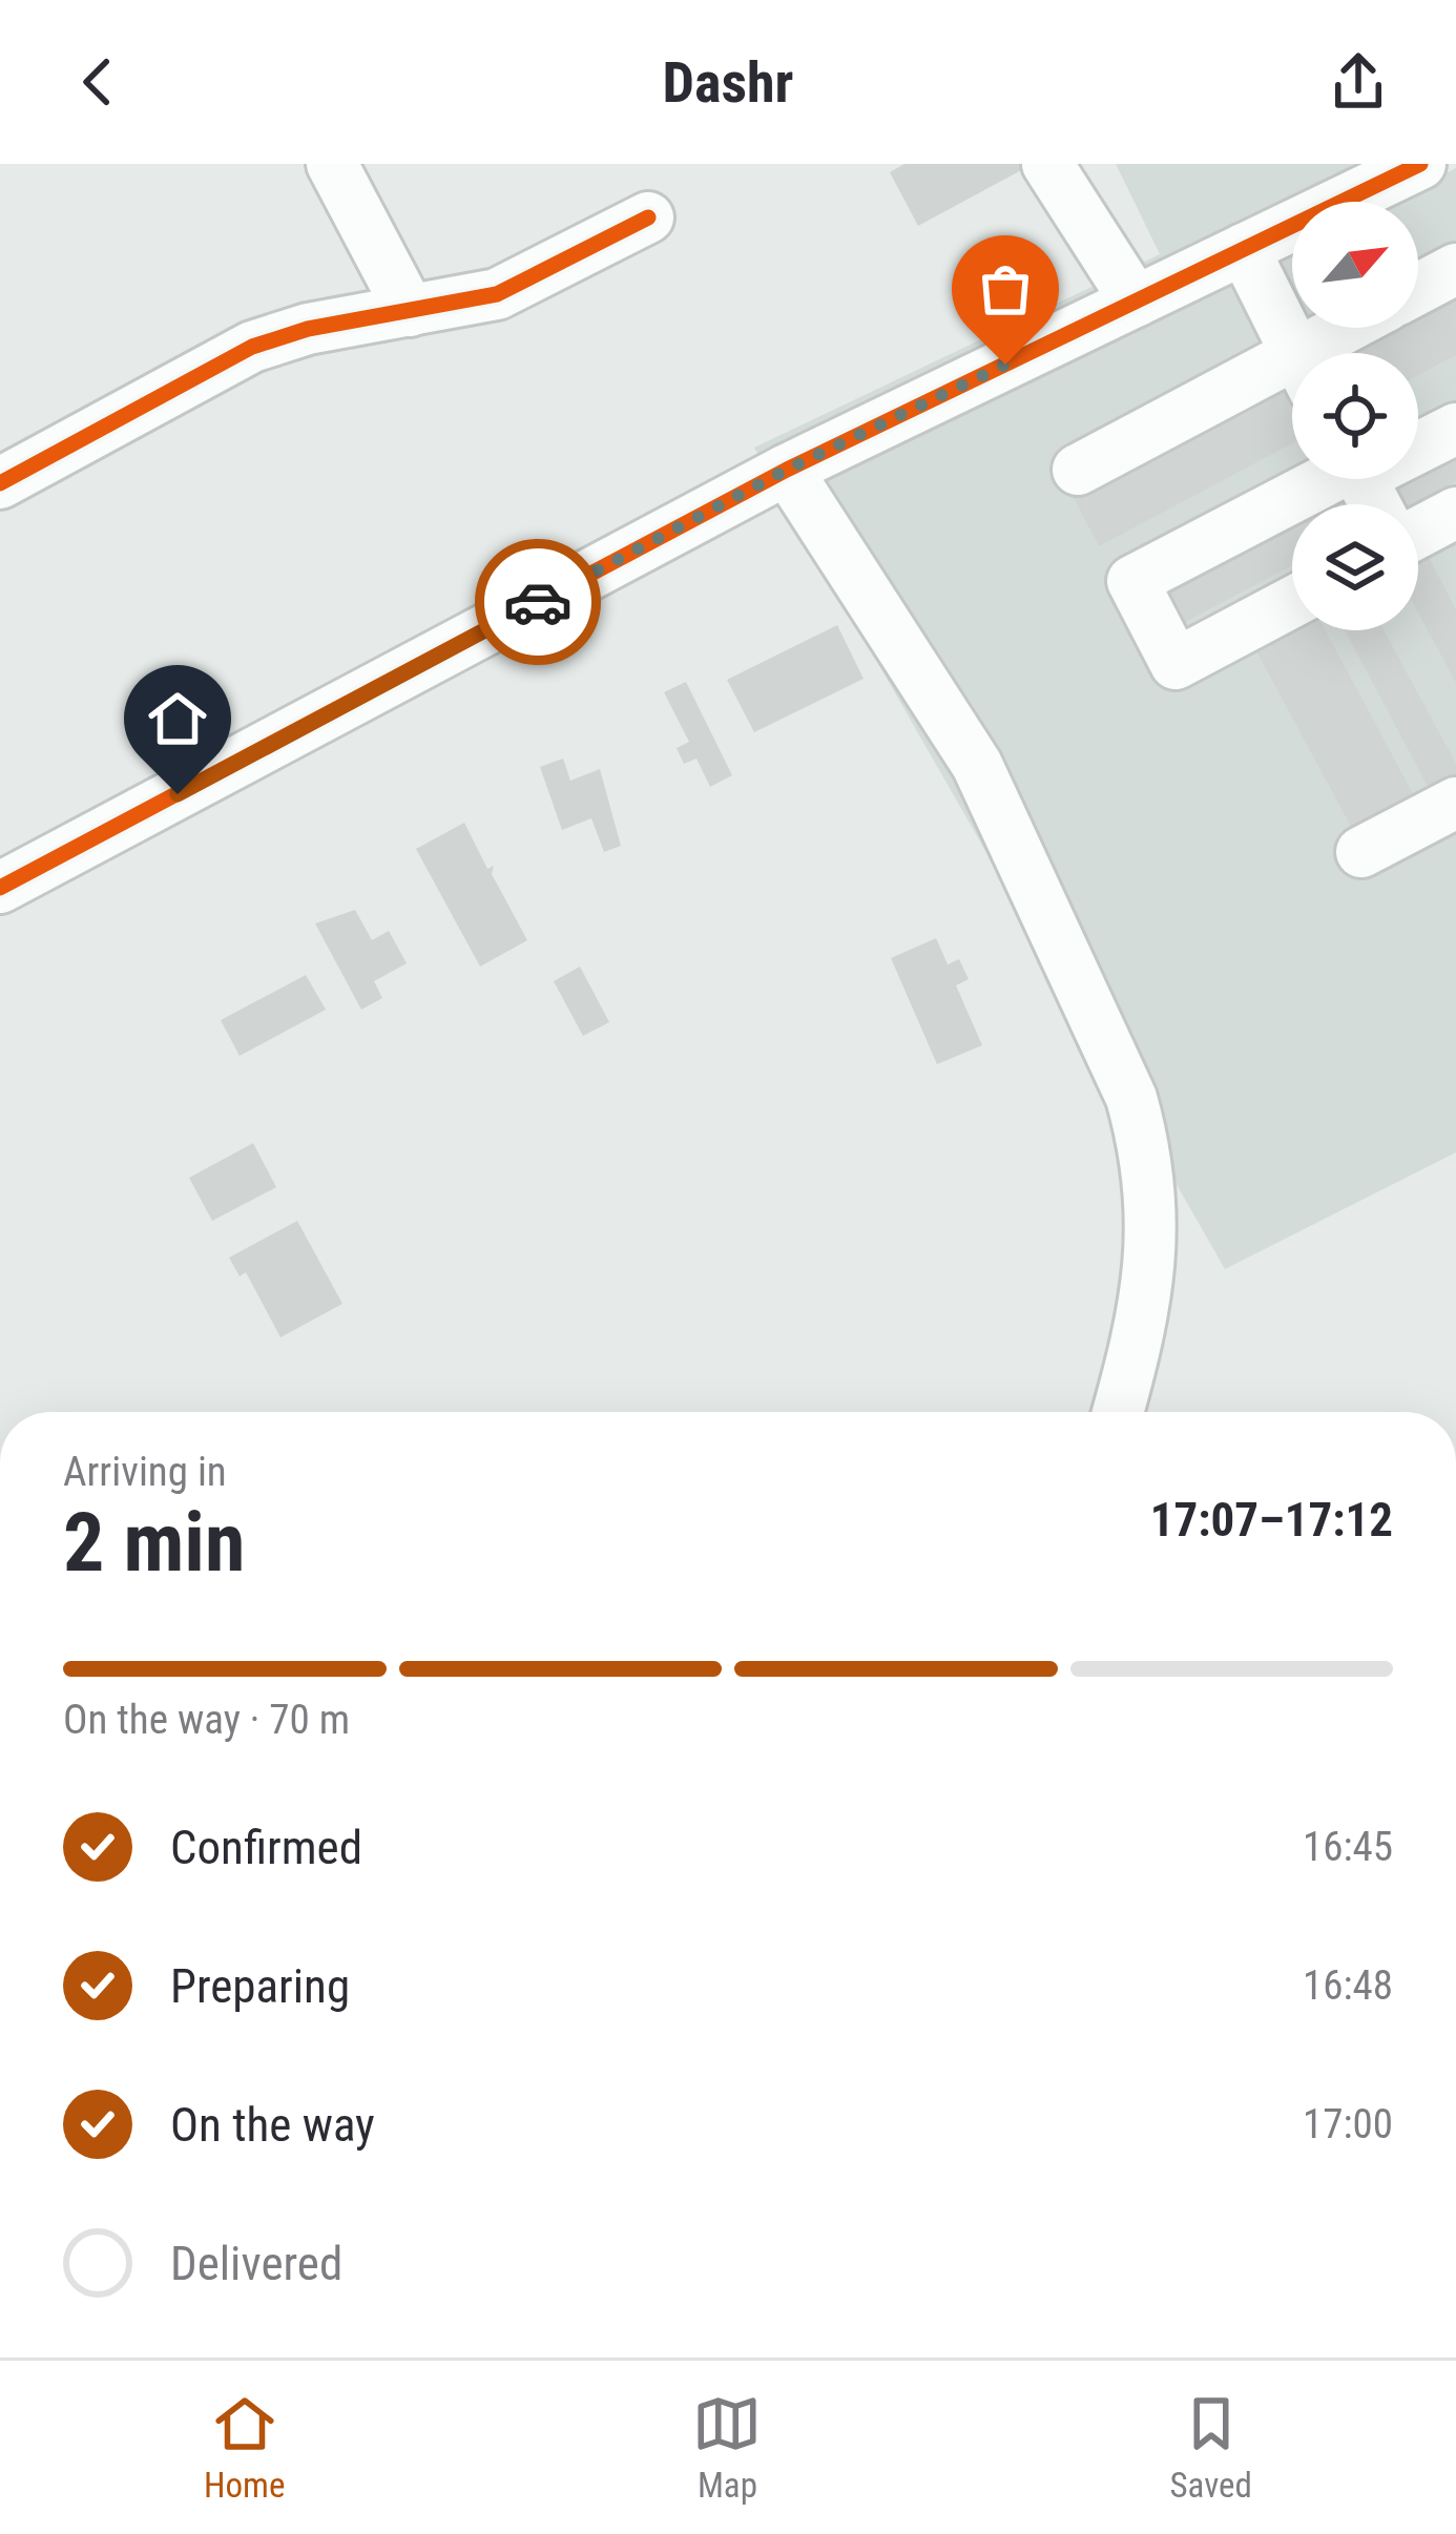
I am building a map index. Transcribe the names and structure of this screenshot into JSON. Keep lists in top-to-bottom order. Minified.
{"north":"top right","page":{"header":"Dashr","heading":["2 min","Arriving in","17:07–17:12"],"bar":"On the way · 70 m","list":[["Confirmed","16:45"],["Preparing","16:48"],["On the way","17:00"],"Delivered"],"tabs":["Home","Map","Saved"]}}
